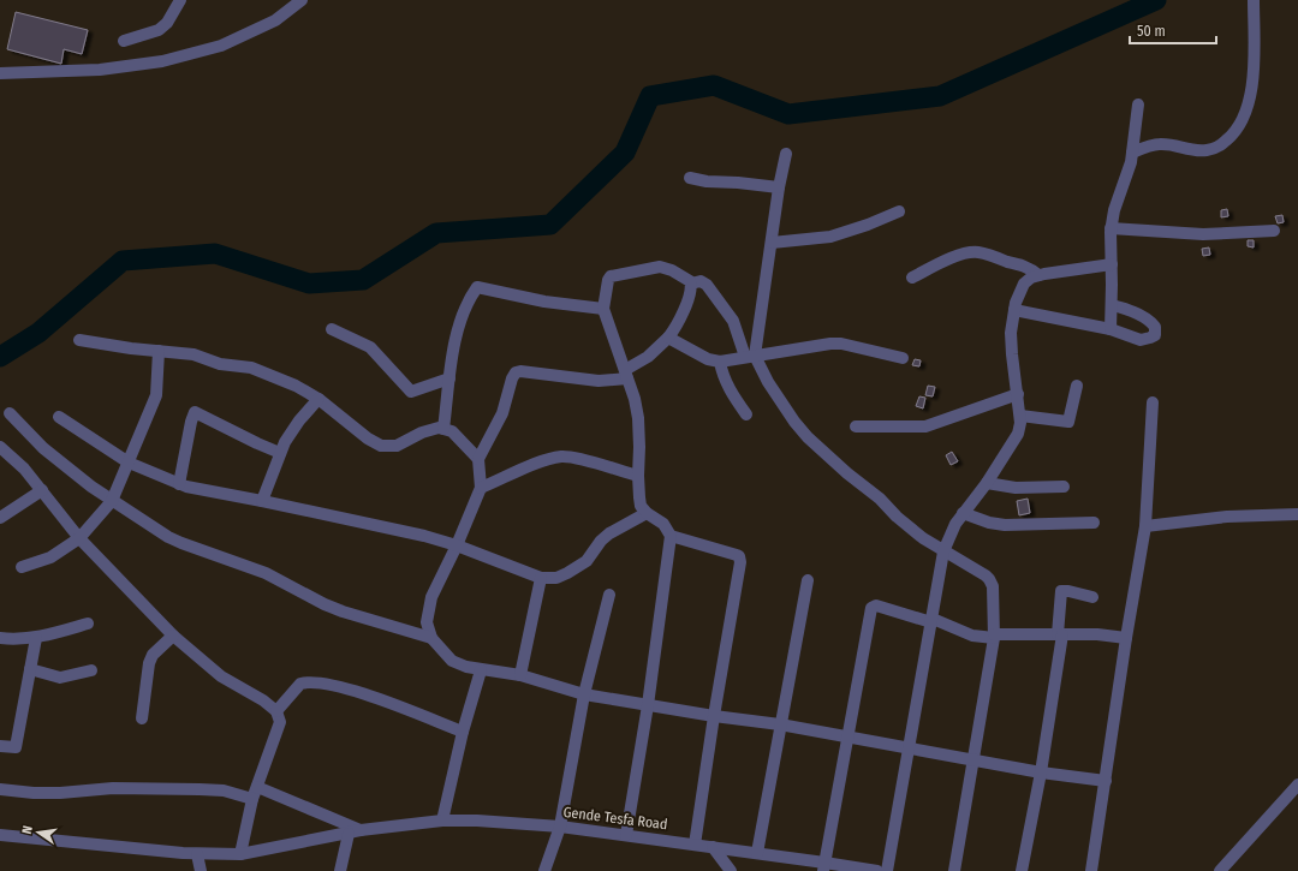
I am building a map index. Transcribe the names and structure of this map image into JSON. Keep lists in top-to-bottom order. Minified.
{"streets":{"street":["Gende Tesfa Road"]},"scale_bar":"50 m","north":"left"}
